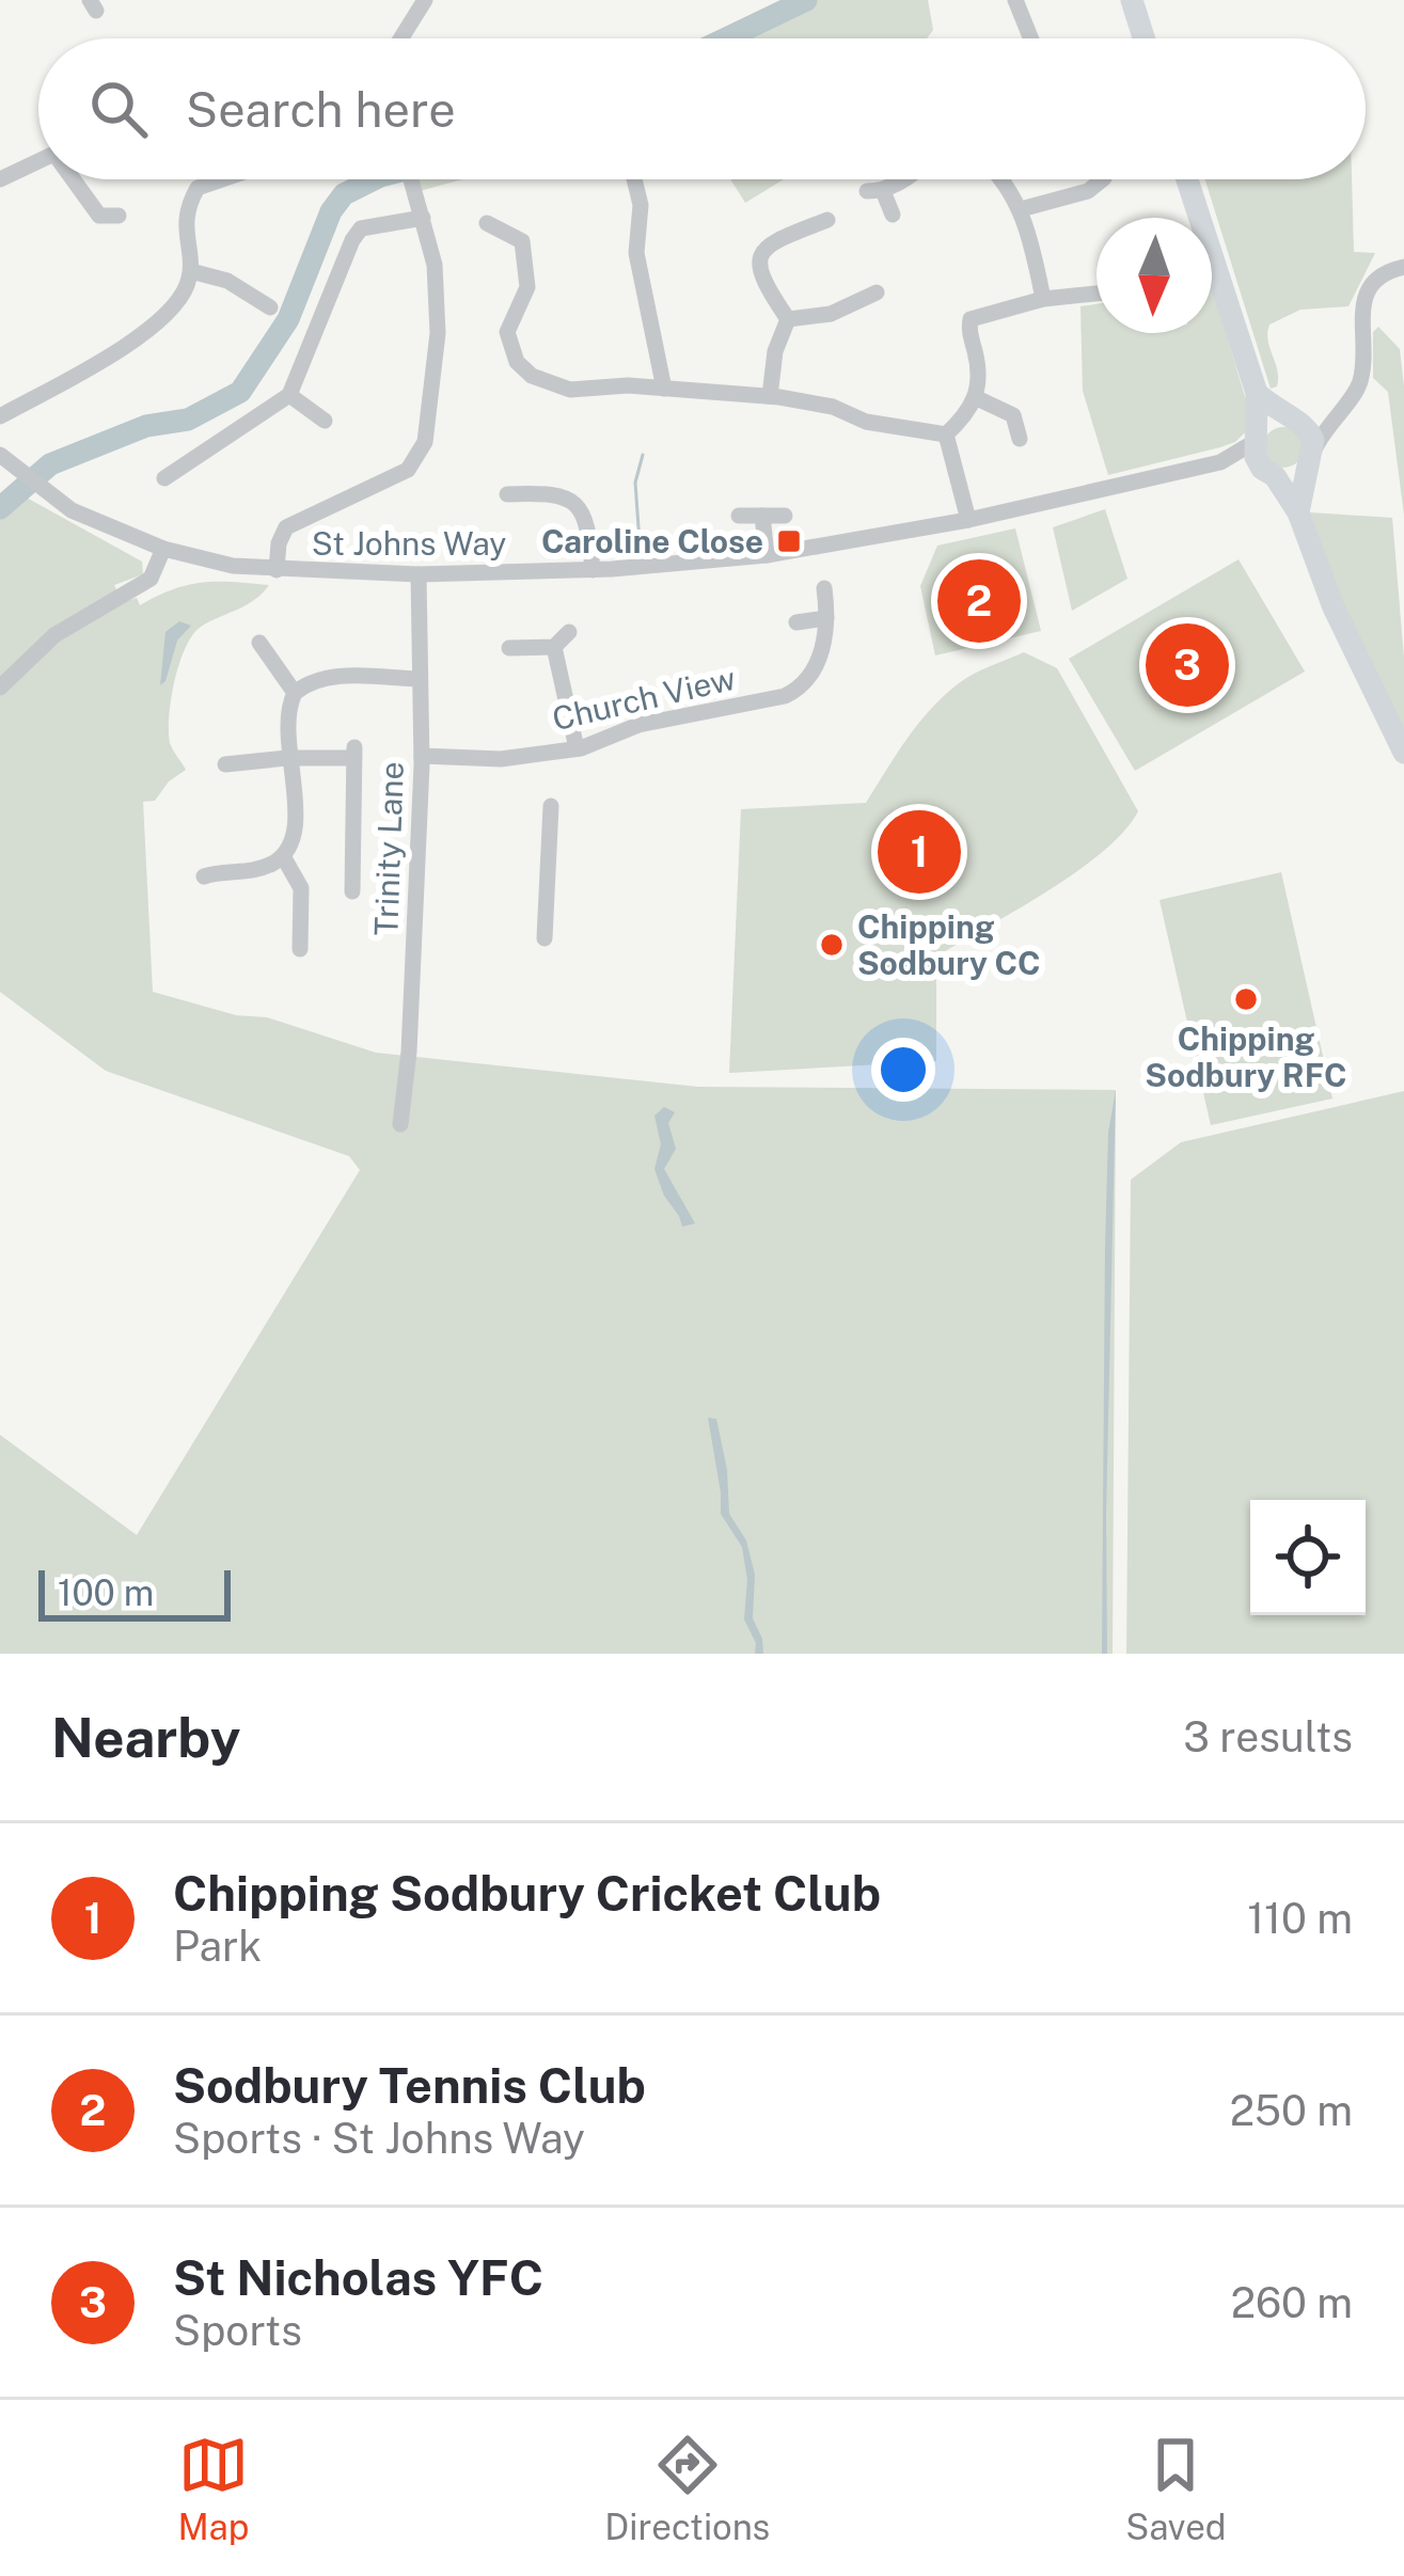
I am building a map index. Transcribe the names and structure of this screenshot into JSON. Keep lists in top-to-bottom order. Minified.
{"streets":{"street":["St Johns Way","Church View","Trinity Lane"]},"crossings":[["St Johns Way","Trinity Lane"],["Church View","Trinity Lane"]],"places":{"transit":["Caroline Close"],"other":["Chipping Sodbury CC","Chipping Sodbury RFC"]},"scale_bar":"100 m","north":"bottom","page":{"search":"Search here","pins":["2","3","1"],"scale":"100 m","heading":["Nearby","3 results"],"list":[{"mark":"1","name":"Chipping Sodbury Cricket Club","note":"Park","value":"110 m"},{"mark":"2","name":"Sodbury Tennis Club","note":"Sports · St Johns Way","value":"250 m"},{"mark":"3","name":"St Nicholas YFC","note":"Sports","value":"260 m"}],"nav":["Map","Directions","Saved"]}}
